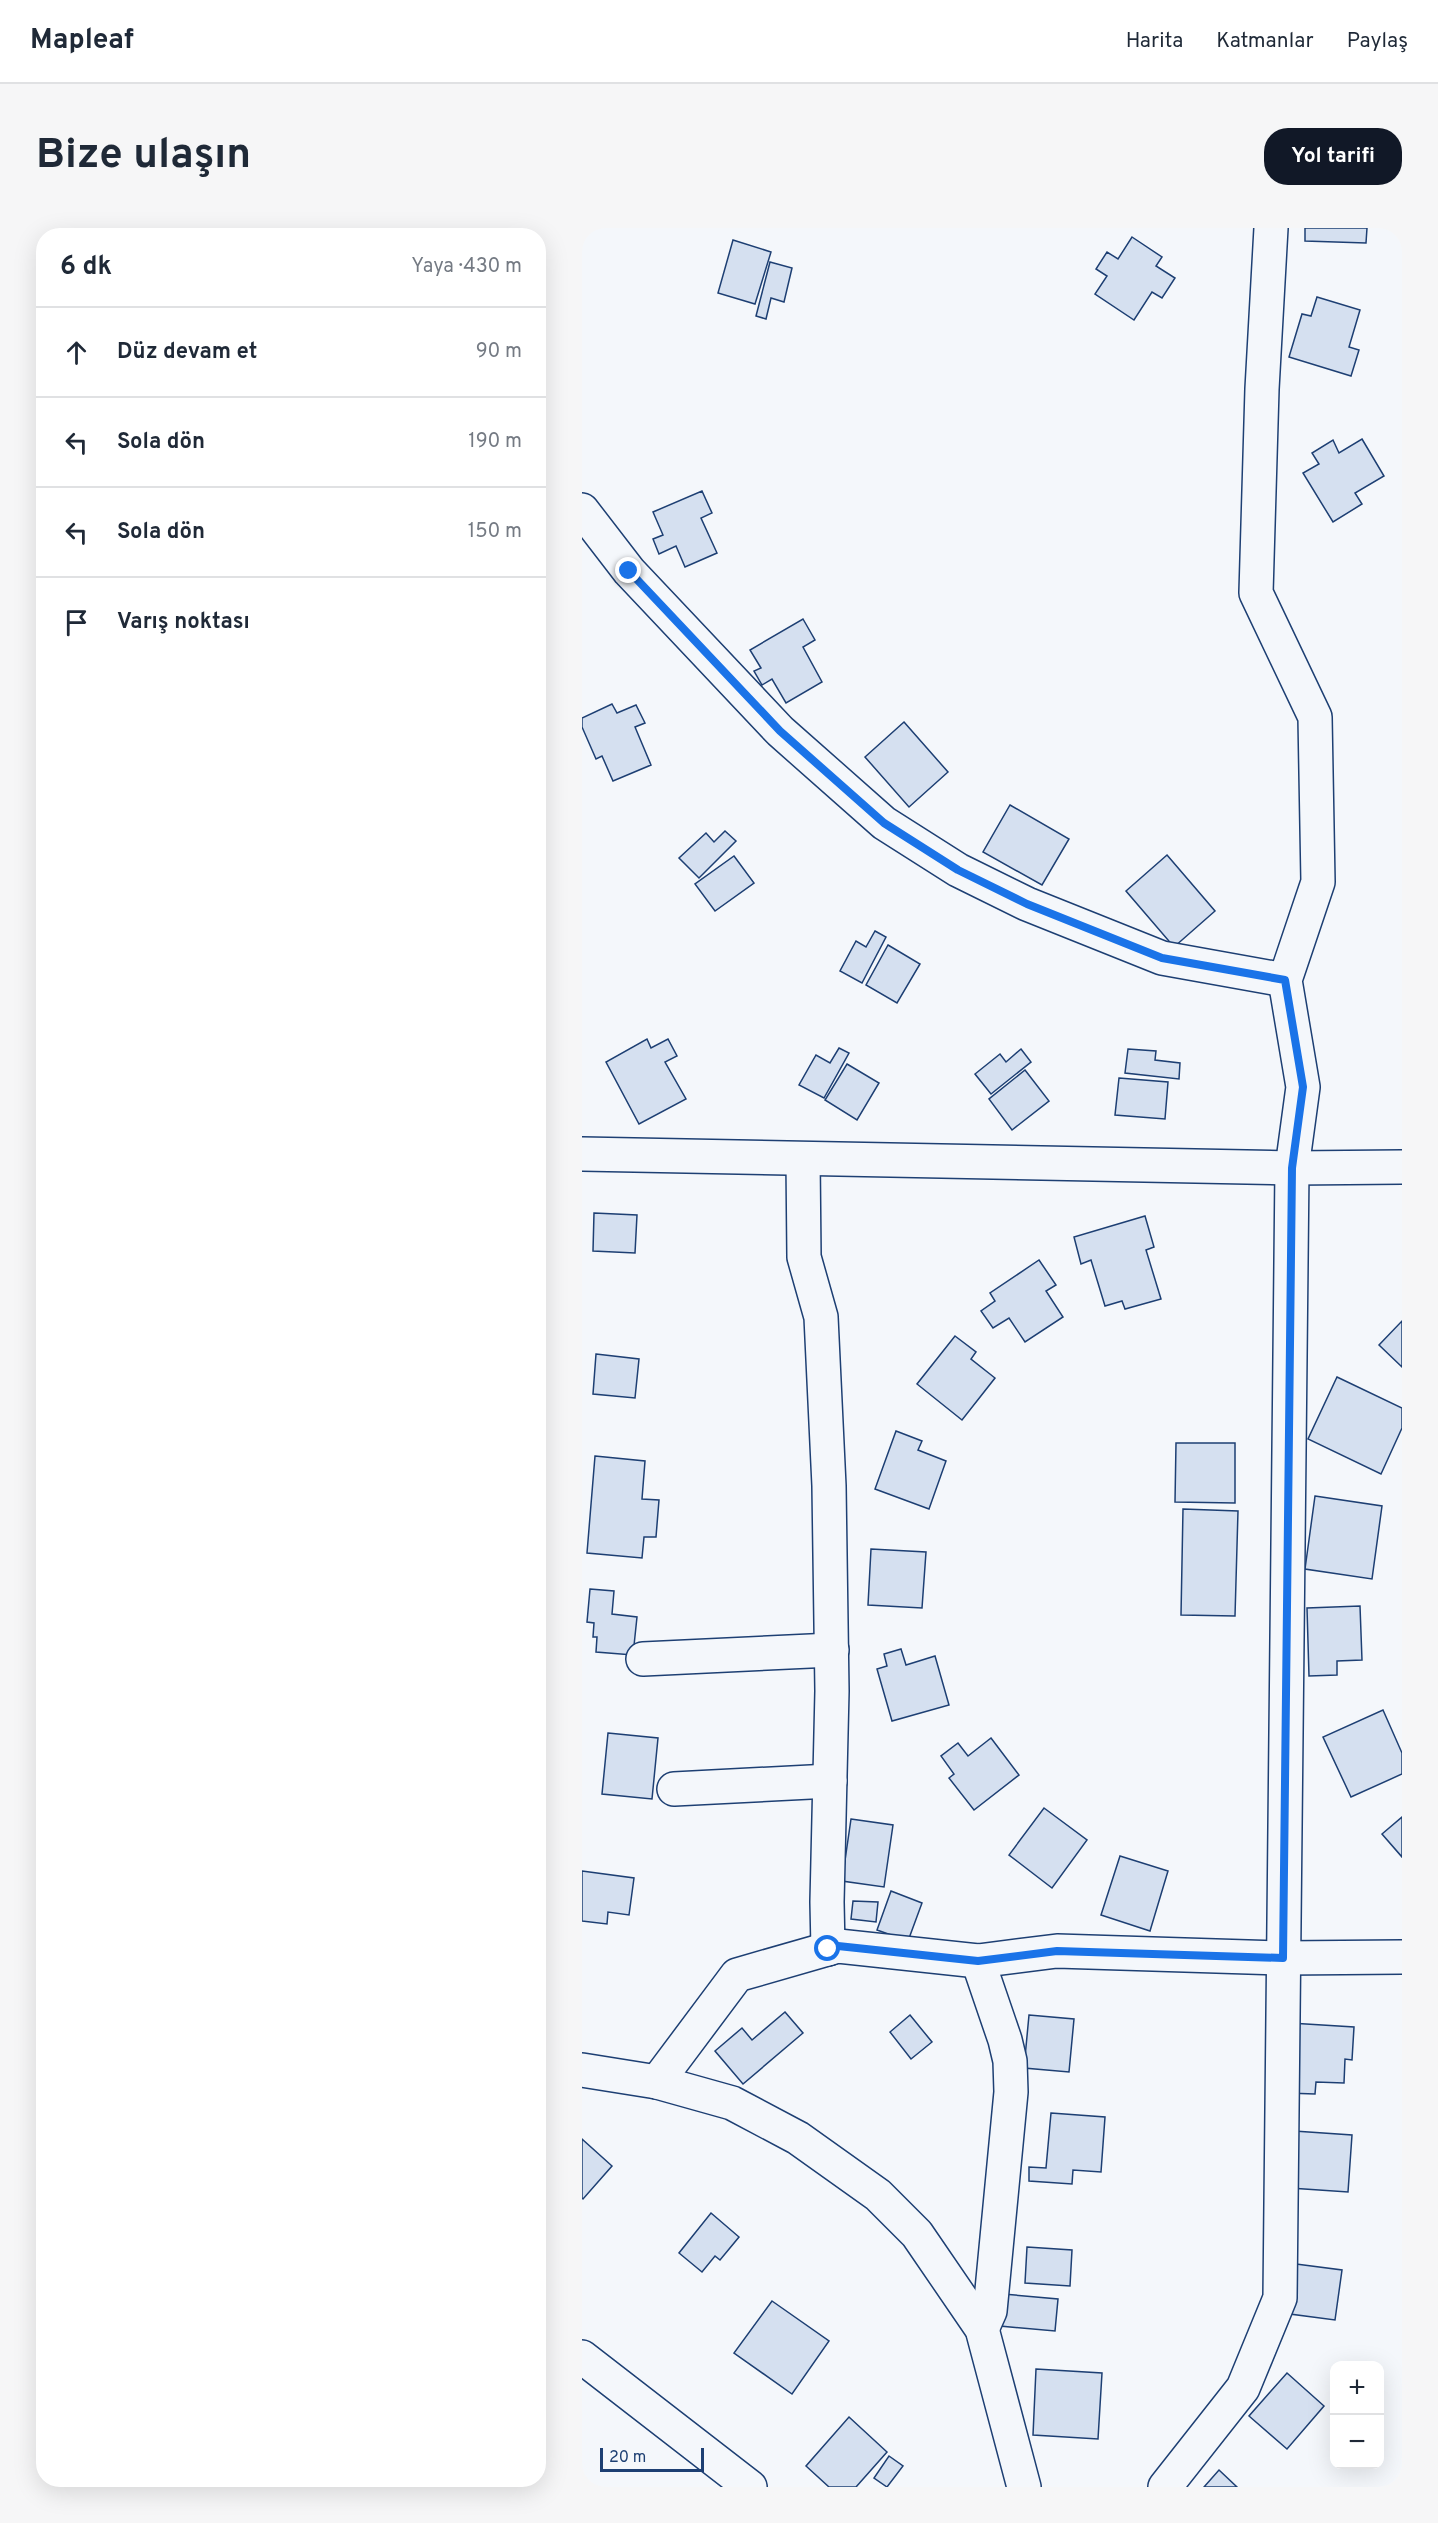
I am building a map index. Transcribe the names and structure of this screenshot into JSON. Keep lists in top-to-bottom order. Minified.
{"scale_bar":"20 m","page":{"header":"Mapleaf","nav":["Harita","Katmanlar","Paylaş"],"buttons":"Yol tarifi","title":"Bize ulaşın","heading":["6 dk","Yaya · 430 m"],"list":[["Düz devam et","90 m"],["Sola dön","190 m"],["Sola dön","150 m"],"Varış noktası"],"map_buttons":["+","−"],"scale":"20 m"}}
